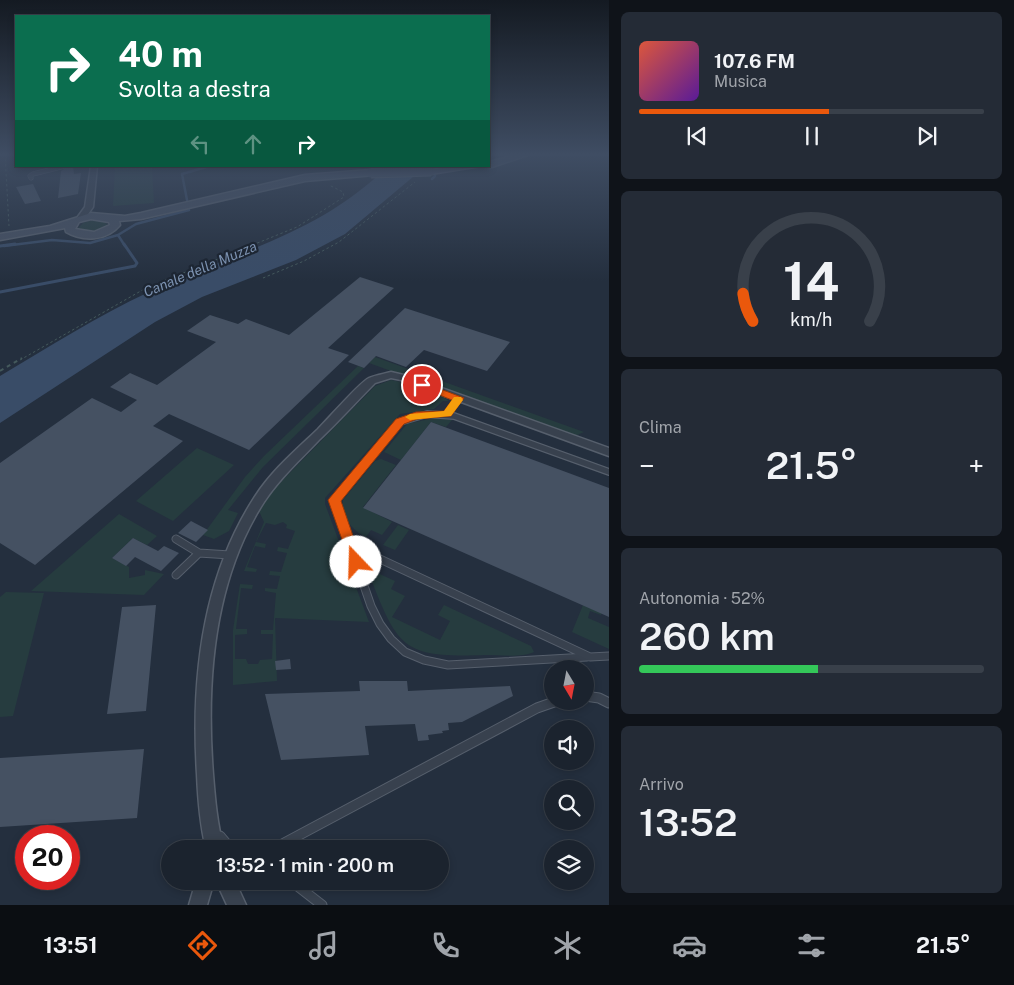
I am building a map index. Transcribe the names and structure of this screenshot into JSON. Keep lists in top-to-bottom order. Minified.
{"water":["Canale della Muzza"],"north":"bottom","page":{"turn":["40 m","Svolta a destra"],"song":["107.6 FM","Musica"],"tile":["Clima",["Autonomia · 52%","260 km"],["Arrivo","13:52"]],"heat":["−","21.5°","+"],"limit":"20","trip":"13:52 · 1 min · 200 m","tabs":["13:51","21.5°"],"gauge":["14","km/h"]}}
